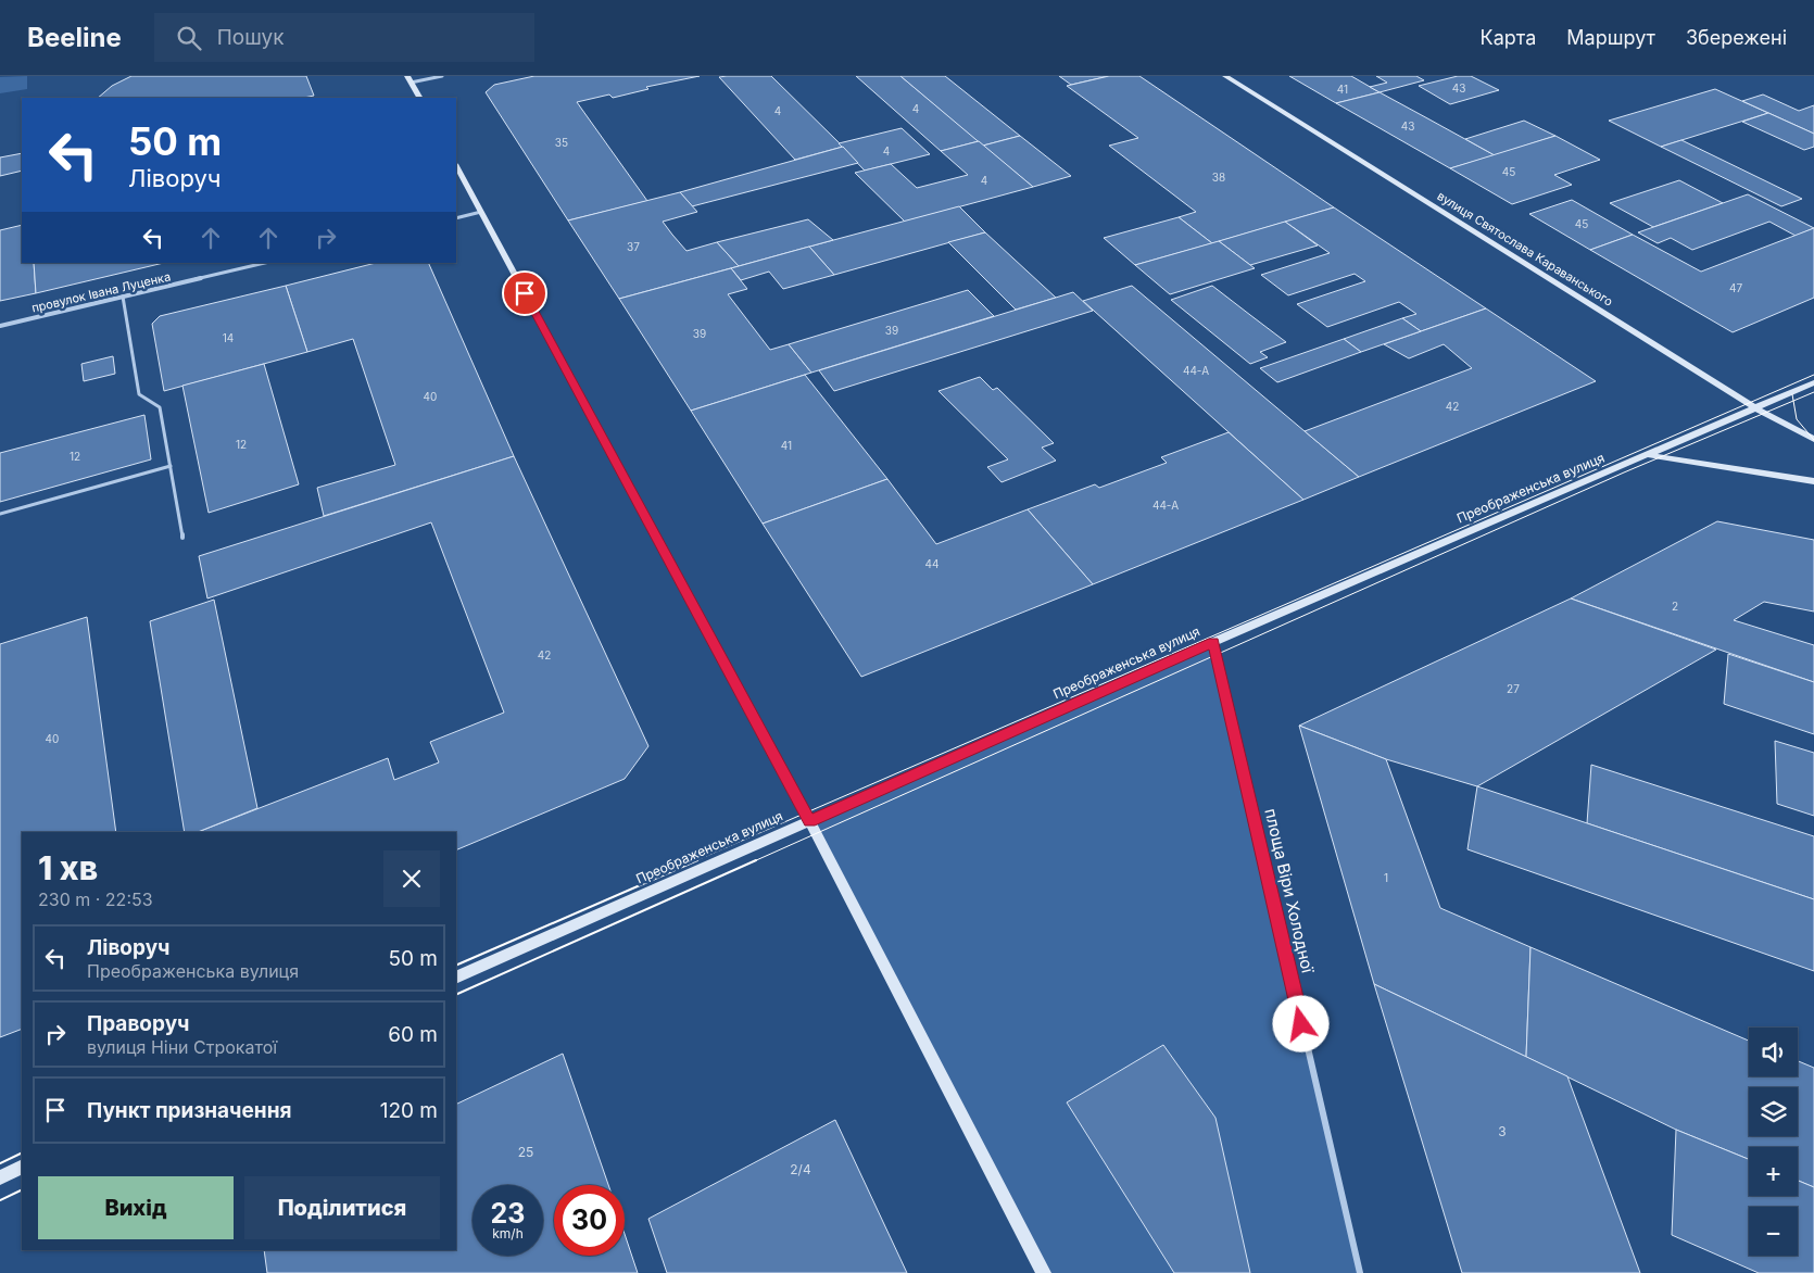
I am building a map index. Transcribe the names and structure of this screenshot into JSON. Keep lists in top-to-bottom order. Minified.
{"streets":{"main road":["вулиця Святослава Караванського","Преображенська вулиця"],"street":["провулок Івана Луценка","площа Віри Холодної"]},"crossings":[["вулиця Святослава Караванського","Преображенська вулиця"],["Преображенська вулиця","площа Віри Холодної"]],"house_numbers":["43","41","4","4","43","35","4","45","38","4","45","37","47","39","39","14","44-А","40","42","12","41","12","44-А","44","2","42","27","40","1","3","25","2/4"],"page":{"header":"Beeline","search":"Пошук","nav":["Карта","Маршрут","Збережені"],"turn":["50 m","Ліворуч"],"heading":["1 хв","230 m · 22:53"],"list":[{"name":"Ліворуч","note":"Преображенська вулиця","value":"50 m"},{"name":"Праворуч","note":"вулиця Ніни Строкатої","value":"60 m"},{"name":"Пункт призначення","value":"120 m"}],"map_buttons":["+","−"],"buttons":["Вихід","Поділитися"],"speed":"23 km/h","limit":"30"}}
